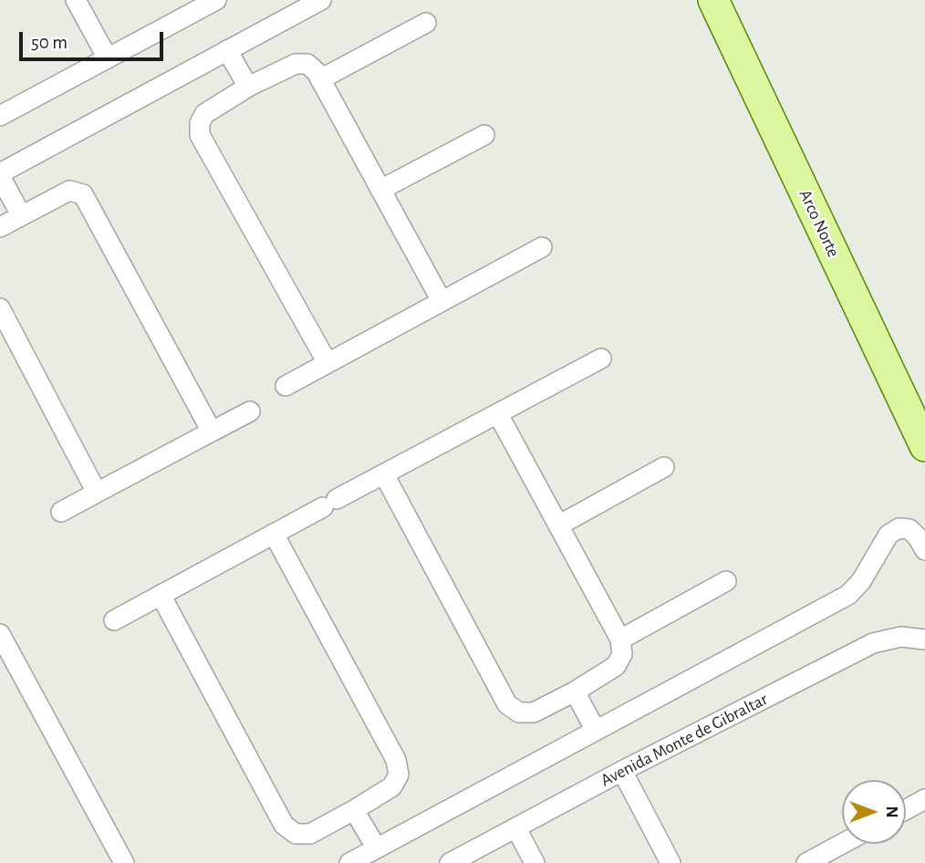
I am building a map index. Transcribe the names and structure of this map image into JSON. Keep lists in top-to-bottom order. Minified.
{"streets":{"main road":["Arco Norte"],"street":["Avenida Monte de Gibraltar"]},"scale_bar":"50 m","north":"right"}
